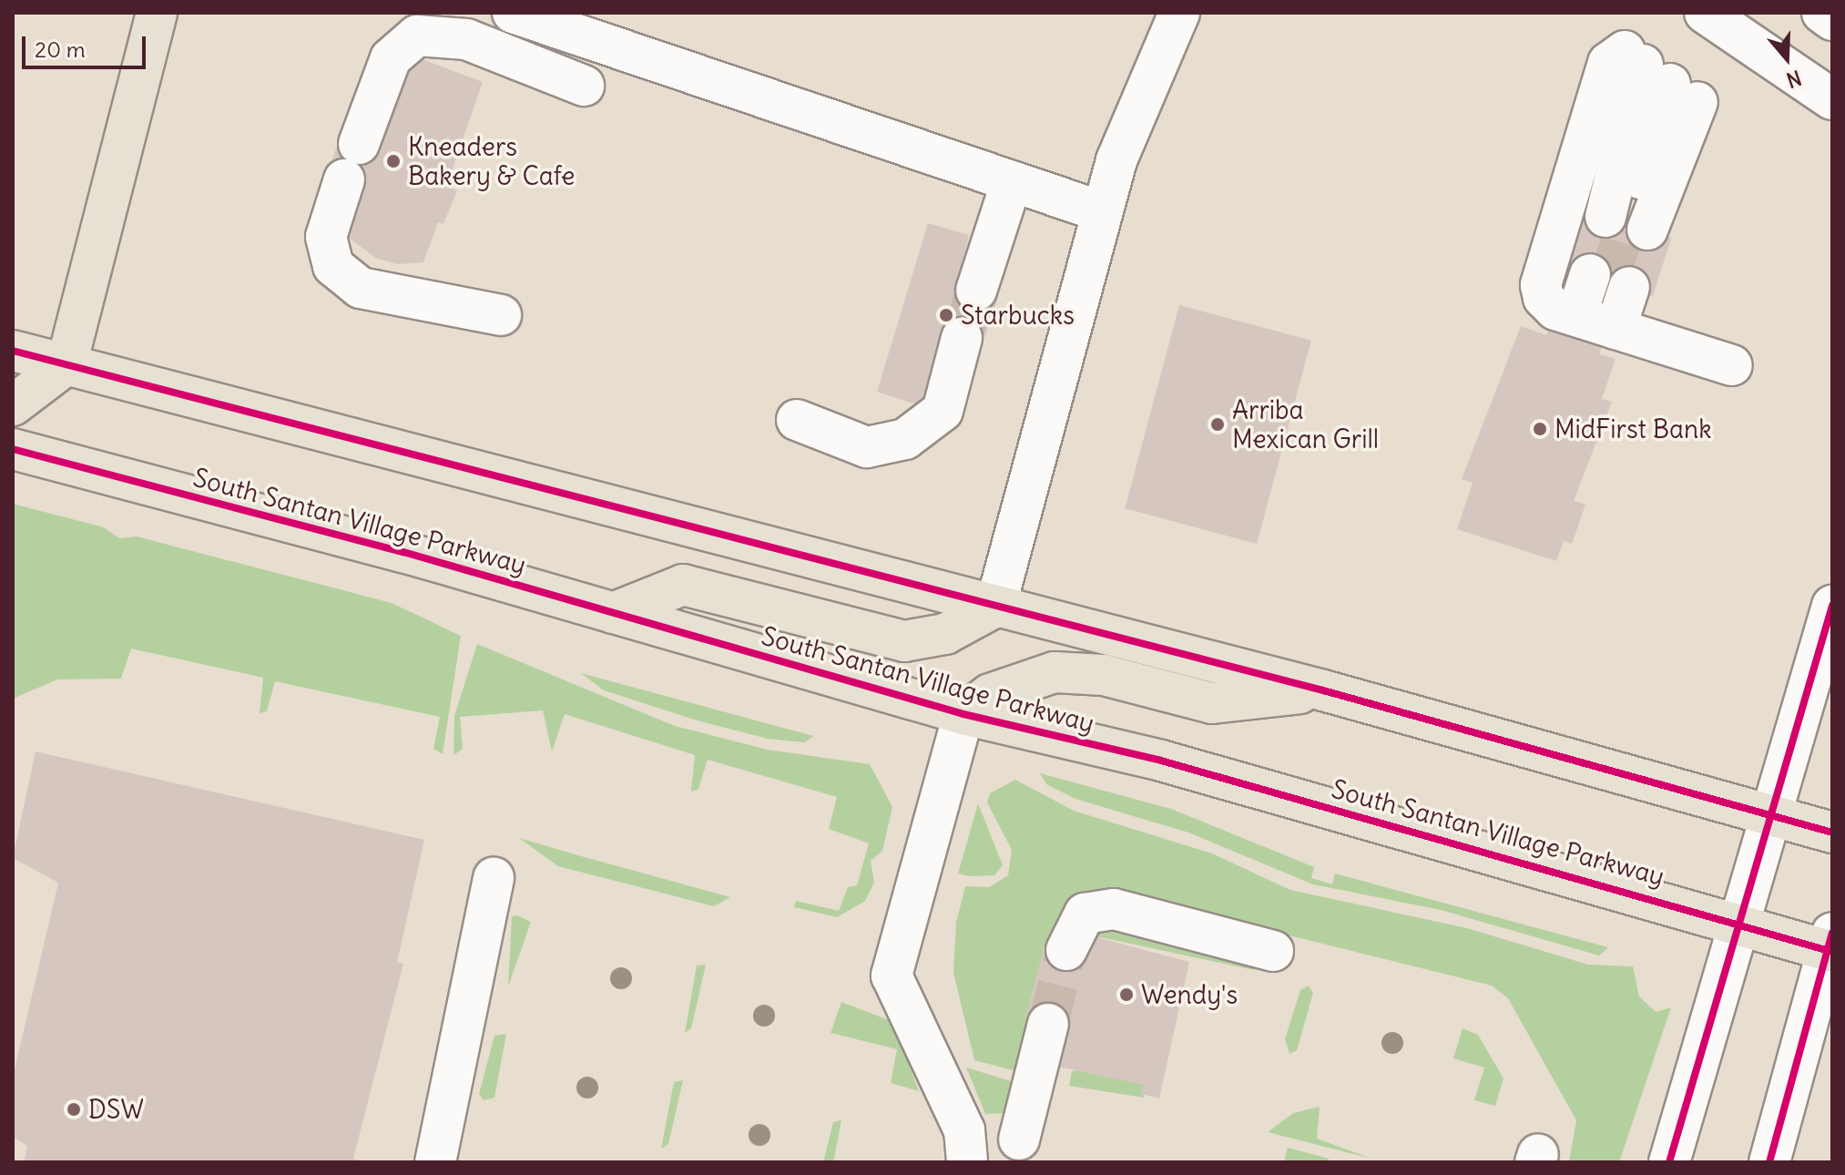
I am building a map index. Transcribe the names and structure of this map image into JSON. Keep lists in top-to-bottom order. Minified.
{"streets":{"main road":["South Santan Village Parkway"]},"places":["Kneaders Bakery & Cafe","Starbucks","Arriba Mexican Grill","MidFirst Bank","Wendy's","DSW"],"scale_bar":"20 m","north":"bottom"}
